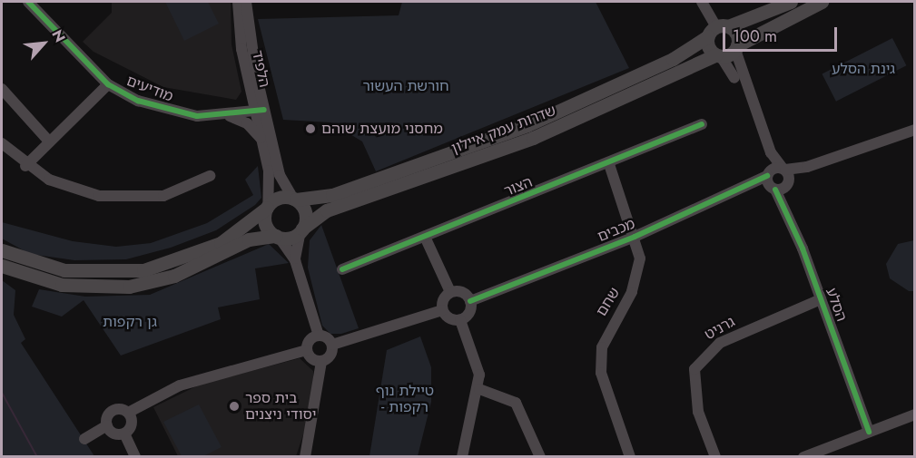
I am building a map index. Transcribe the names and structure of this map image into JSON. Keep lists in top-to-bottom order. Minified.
{"streets":{"main road":["שדרות עמק איילון"],"street":["הלפיד","מודיעים","הצור","מכבים","שחם","הסלע","גרניט"]},"crossings":[["הלפיד","מודיעים"],["הלפיד","שדרות עמק איילון"],["שדרות עמק איילון","הסלע"],["הצור","שחם"],["מכבים","שחם"],["מכבים","הסלע"],["הסלע","גרניט"]],"parks":["גינת הסלע","חורשת העשור","גן רקפות","טיילת נוף - רקפות"],"places":["מחסני מועצת שוהם","בית ספר יסודי ניצנים"],"scale_bar":"100 m","north":"top right"}
